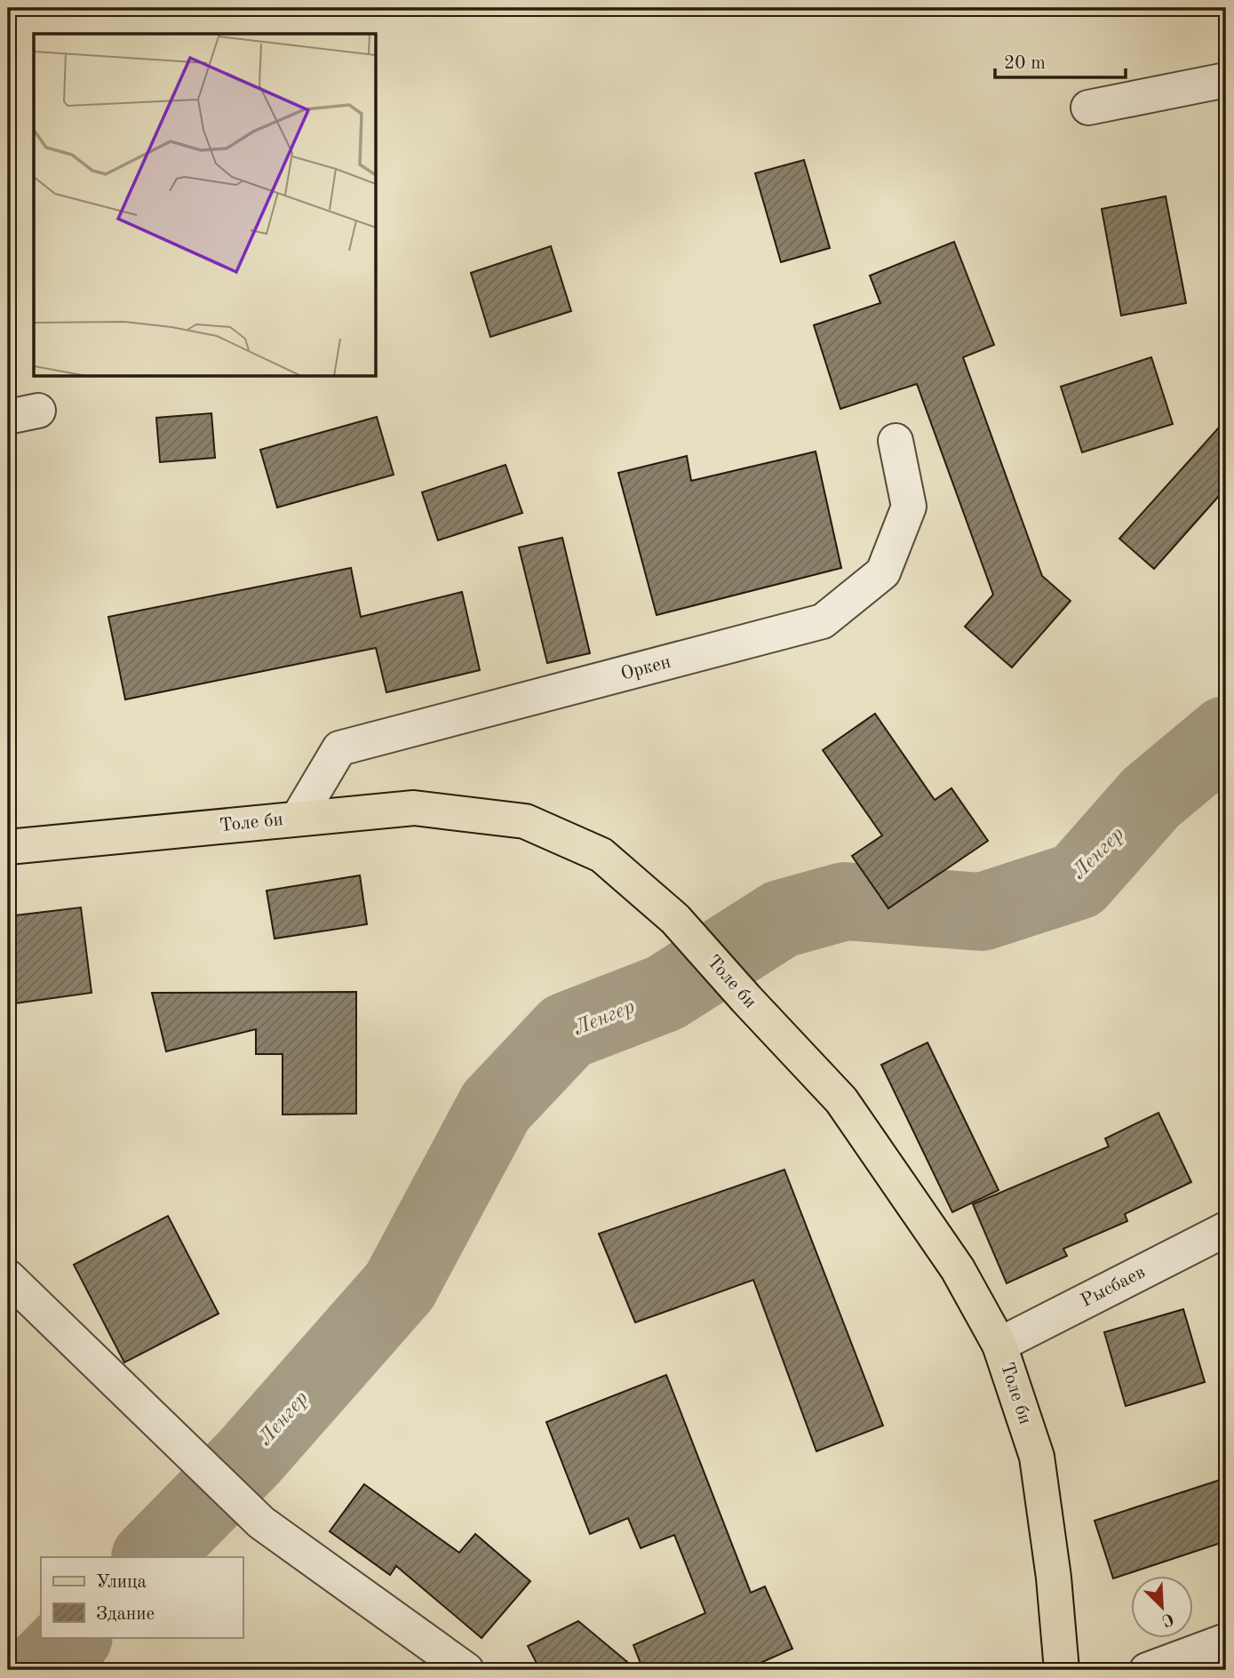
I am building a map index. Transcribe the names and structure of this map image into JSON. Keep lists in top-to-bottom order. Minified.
{"streets":{"main road":["Толе би"],"street":["Оркен","Рысбаев"]},"crossings":[["Оркен","Толе би"],["Толе би","Рысбаев"]],"water":["Ленгер"],"legend":["Улица","Здание"],"scale_bar":"20 m","north":"bottom right"}
